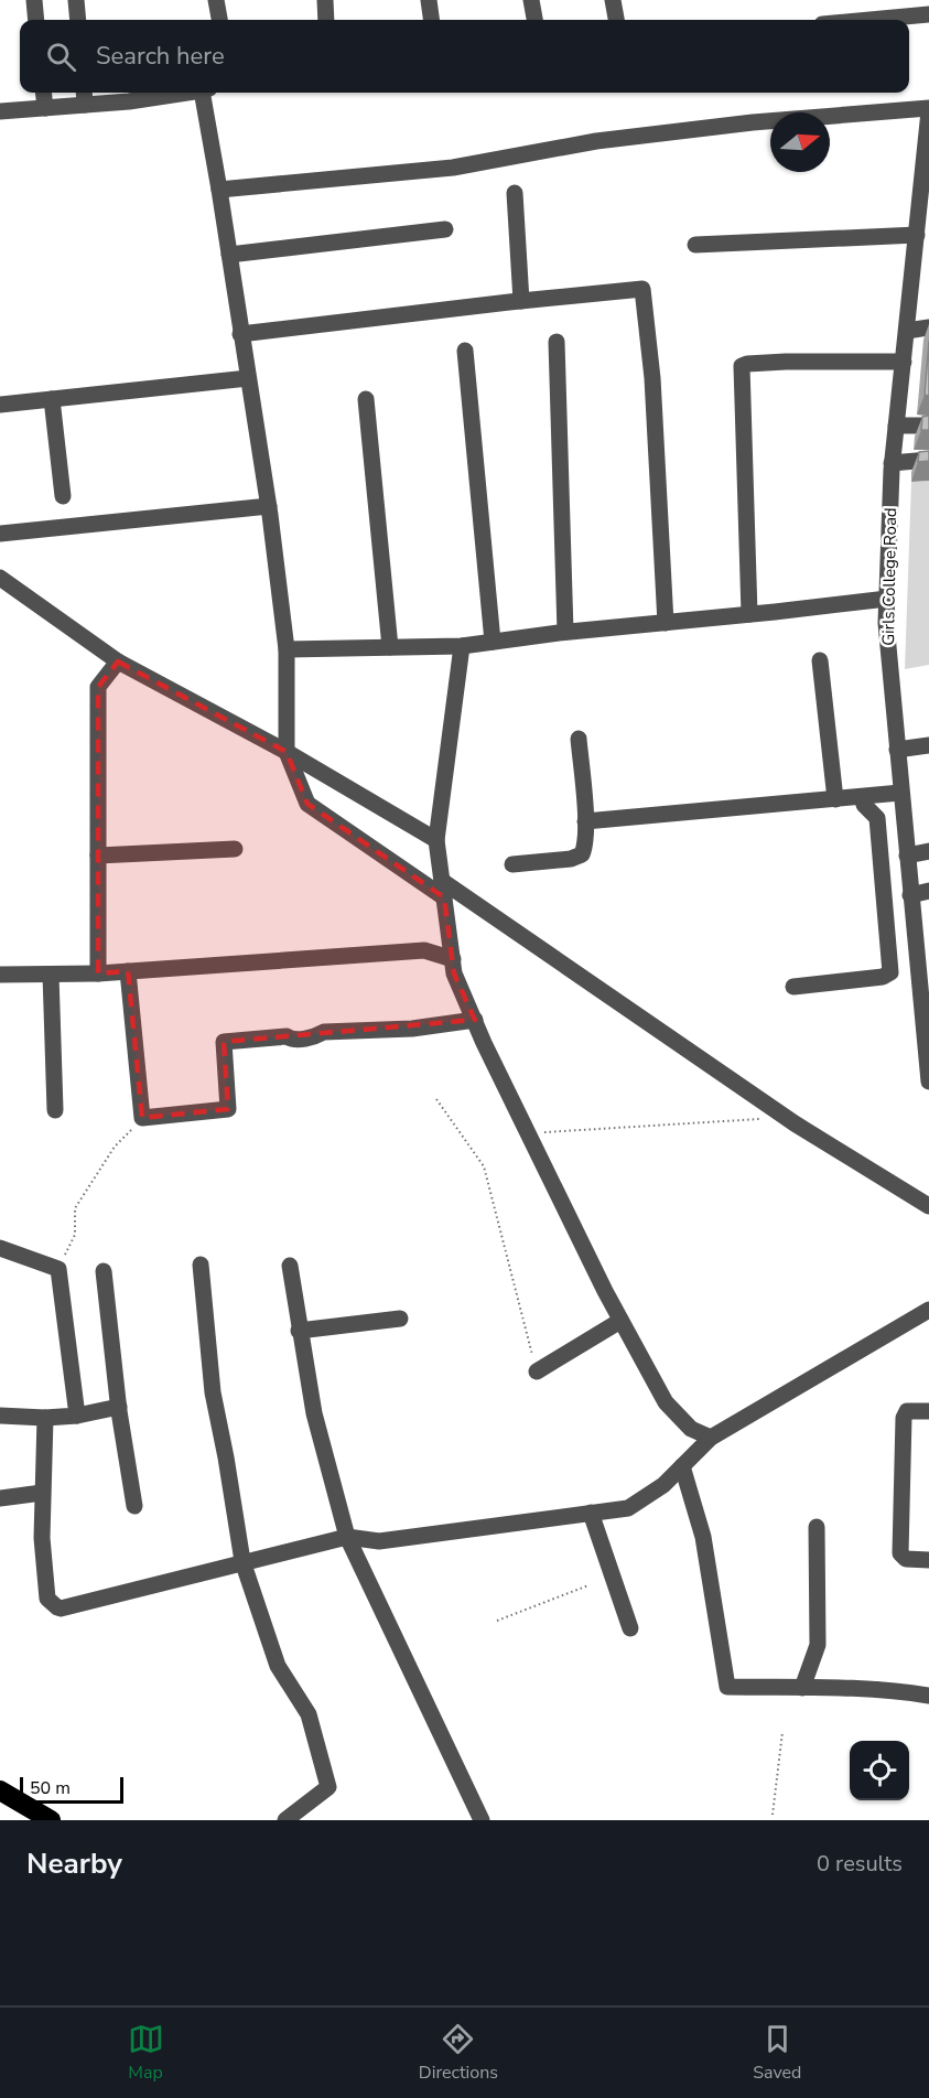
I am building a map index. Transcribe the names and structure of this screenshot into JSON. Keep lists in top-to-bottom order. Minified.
{"streets":{"street":["Girls College Road"]},"scale_bar":"50 m","north":"right","page":{"search":"Search here","scale":"50 m","heading":["Nearby","0 results"],"nav":["Map","Directions","Saved"]}}
